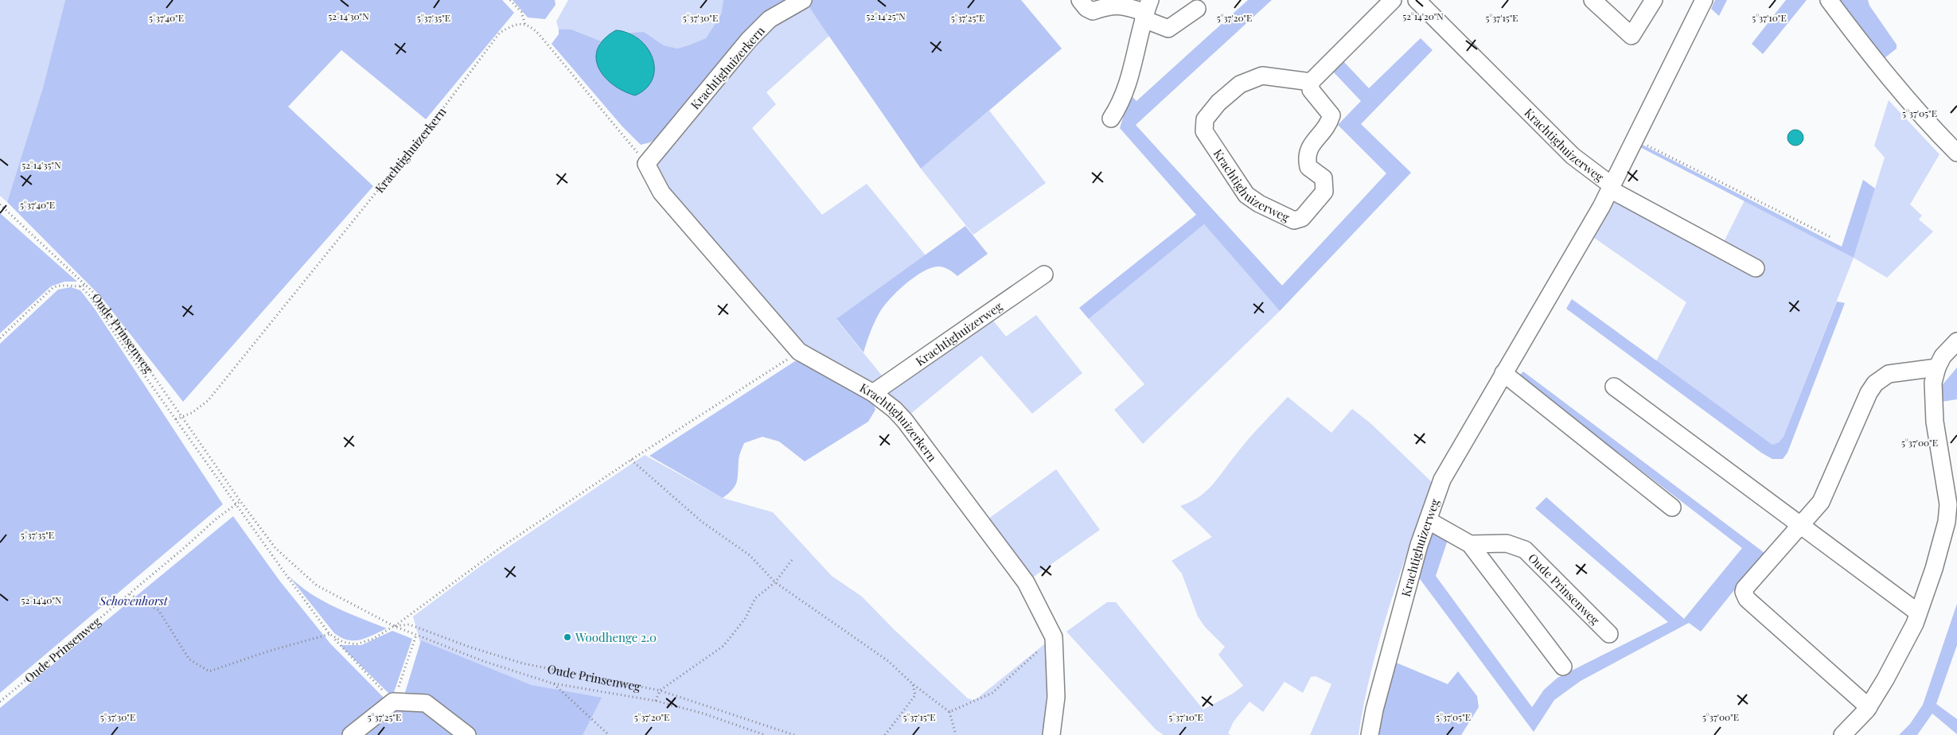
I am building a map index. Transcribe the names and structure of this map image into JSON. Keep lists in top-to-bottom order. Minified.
{"streets":{"street":["Krachtighuizerkern","Krachtighuizerweg","Oude Prinsenweg"]},"crossings":[["Krachtighuizerkern","Krachtighuizerweg"],["Krachtighuizerkern","Oude Prinsenweg"]],"parks":["Schovenhorst"],"places":["Woodhenge 2.0"],"coordinates":["52°14'30\"N","52°14'25\"N","52°14'20\"N","5°37'40\"E","5°37'35\"E","5°37'30\"E","5°37'25\"E","5°37'20\"E","5°37'15\"E","5°37'10\"E","5°37'05\"E","52°14'35\"N","5°37'00\"E","52°14'40\"N"]}
